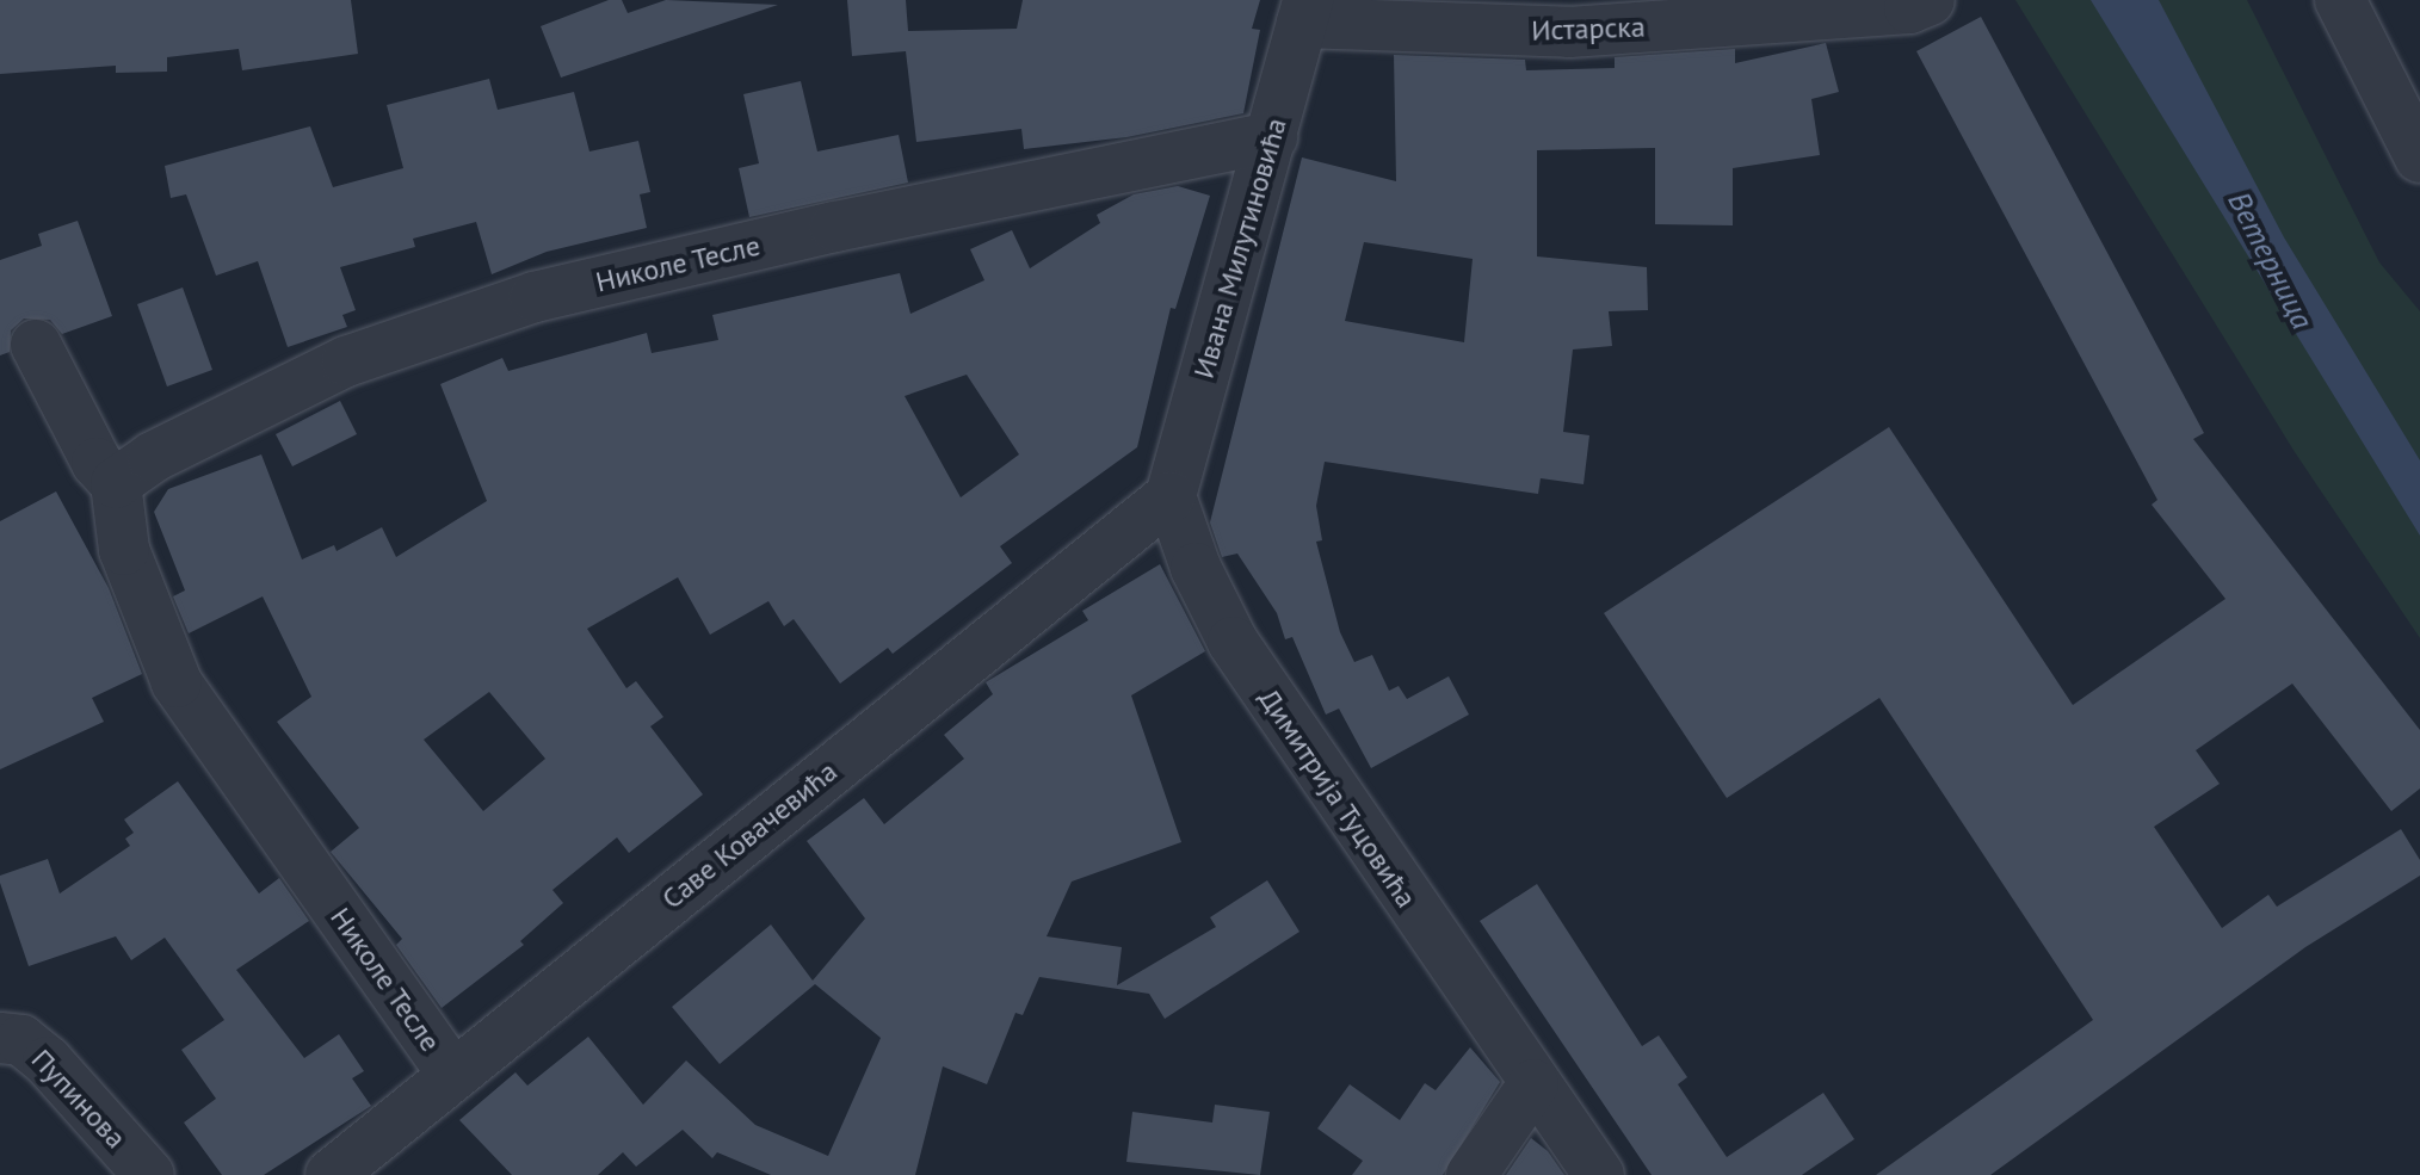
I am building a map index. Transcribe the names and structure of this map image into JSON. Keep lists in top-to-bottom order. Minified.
{"streets":{"street":["Истарска","Ивана Милутиновића","Николе Тесле","Димитрија Туцовића","Саве Ковачевића","Пупинова"]},"crossings":[["Истарска","Ивана Милутиновића"],["Ивана Милутиновића","Николе Тесле"],["Ивана Милутиновића","Димитрија Туцовића"],["Ивана Милутиновића","Саве Ковачевића"],["Николе Тесле","Саве Ковачевића"],["Димитрија Туцовића","Саве Ковачевића"]],"water":["Ветерница"]}
